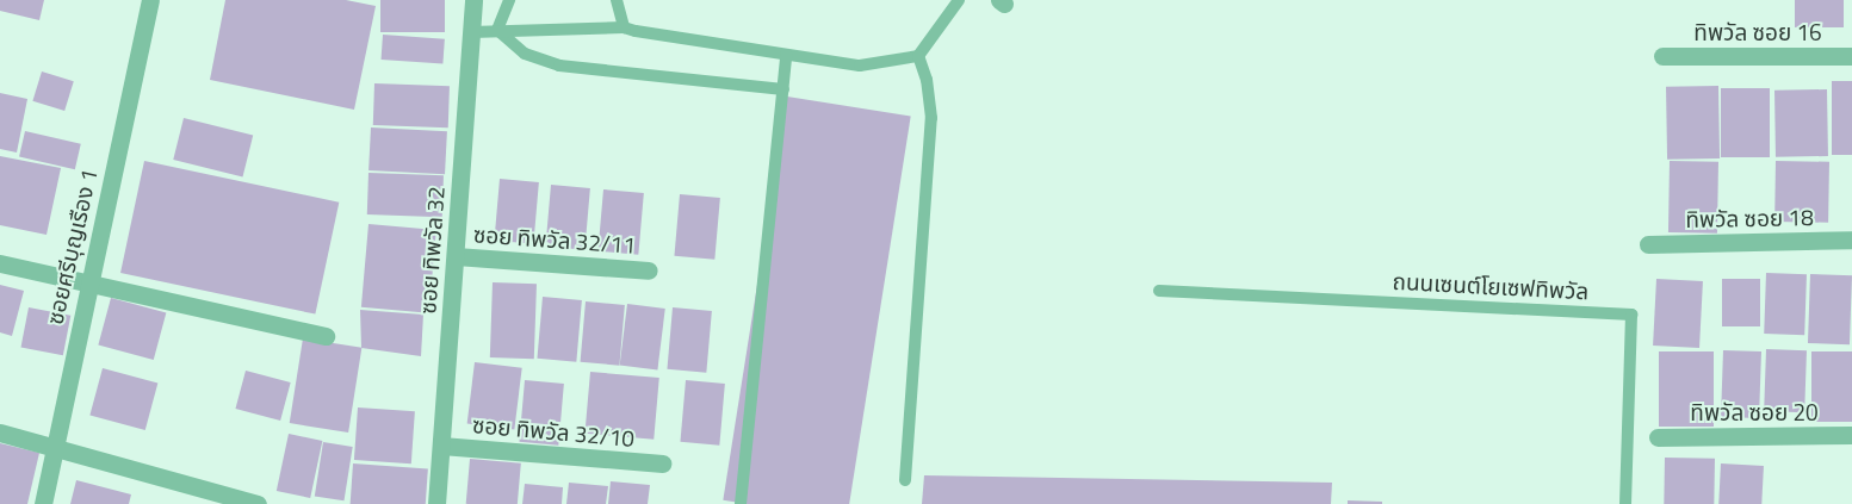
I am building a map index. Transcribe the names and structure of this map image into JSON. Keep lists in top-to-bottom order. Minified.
{"streets":{"street":["ทิพวัล ซอย 16","ทิพวัล ซอย 18","ซอย ทิพวัล 32/11","ซอยศรีบุญเรือง 1","ซอย ทิพวัล 32","ทิพวัล ซอย 20","ซอย ทิพวัล 32/10"],"lane":["ถนนเซนต์โยเซฟทิพวัล"]},"crossings":[["ซอย ทิพวัล 32/11","ซอย ทิพวัล 32"],["ซอย ทิพวัล 32","ซอย ทิพวัล 32/10"]]}
